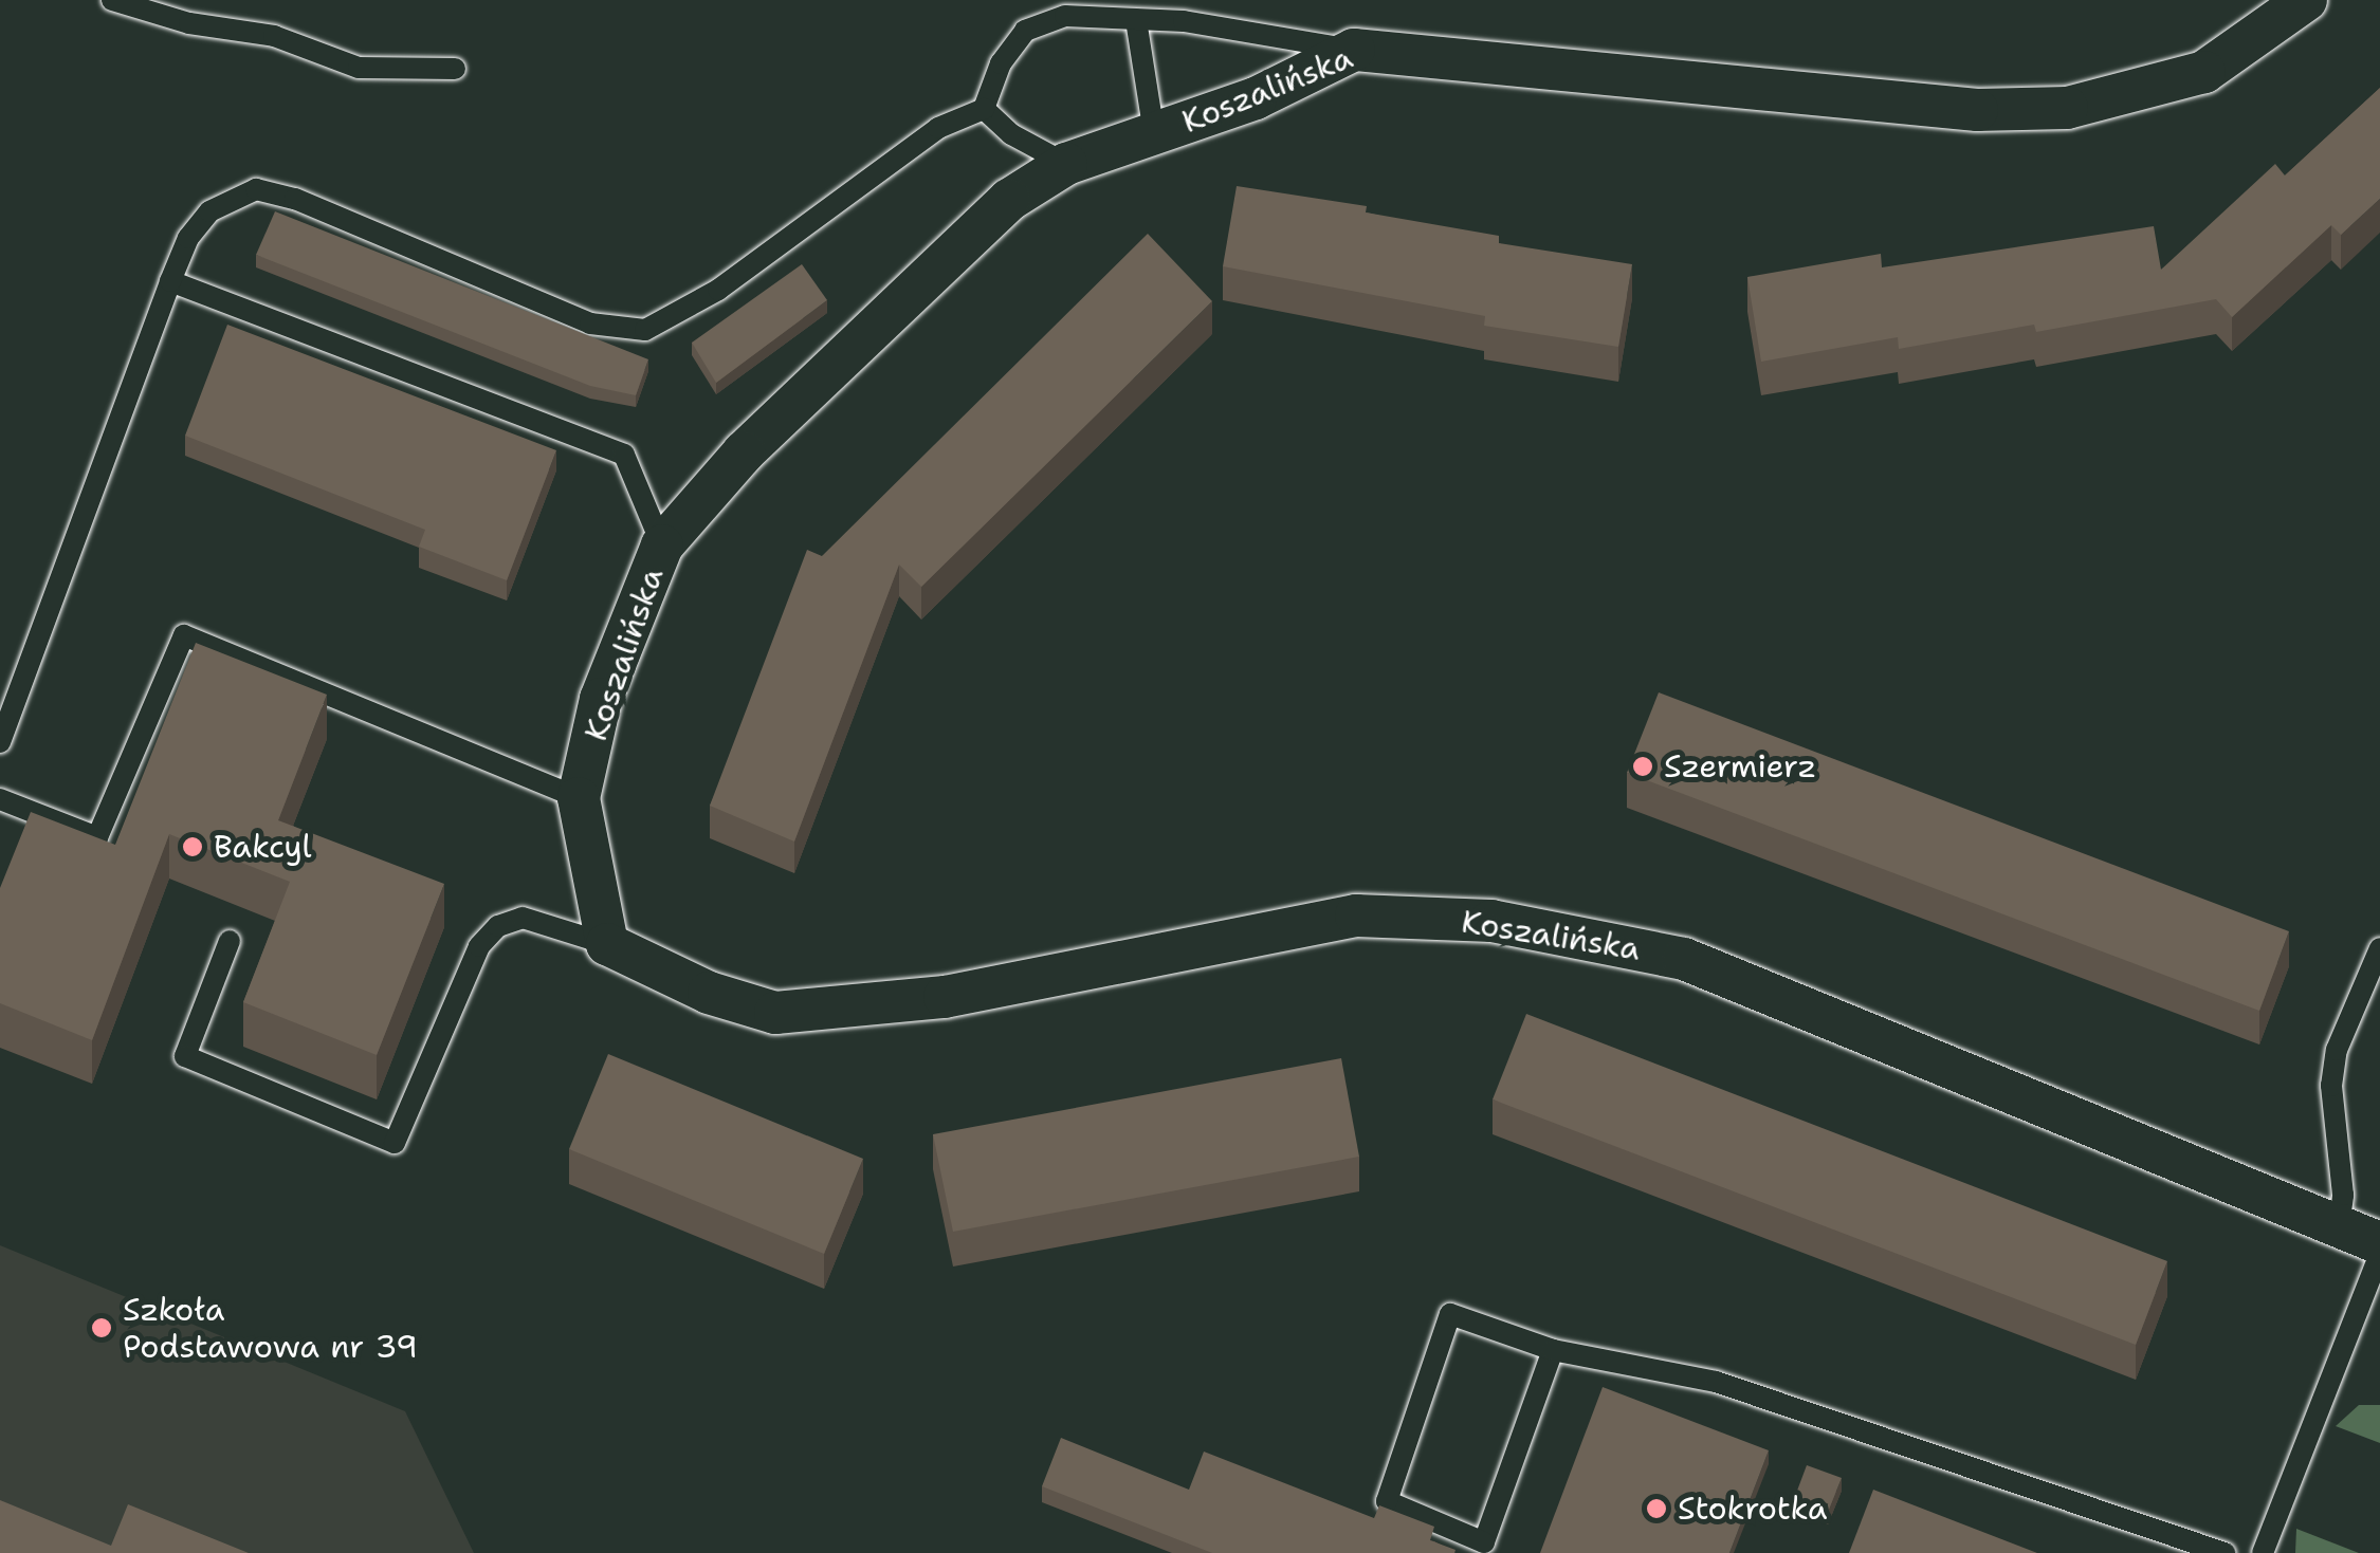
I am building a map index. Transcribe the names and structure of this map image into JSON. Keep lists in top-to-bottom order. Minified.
{"streets":{"street":["Koszalińska"]},"places":["Szermierz","Bakcyl","Szkoła Podstawowa nr 39","Stokrotka"]}
